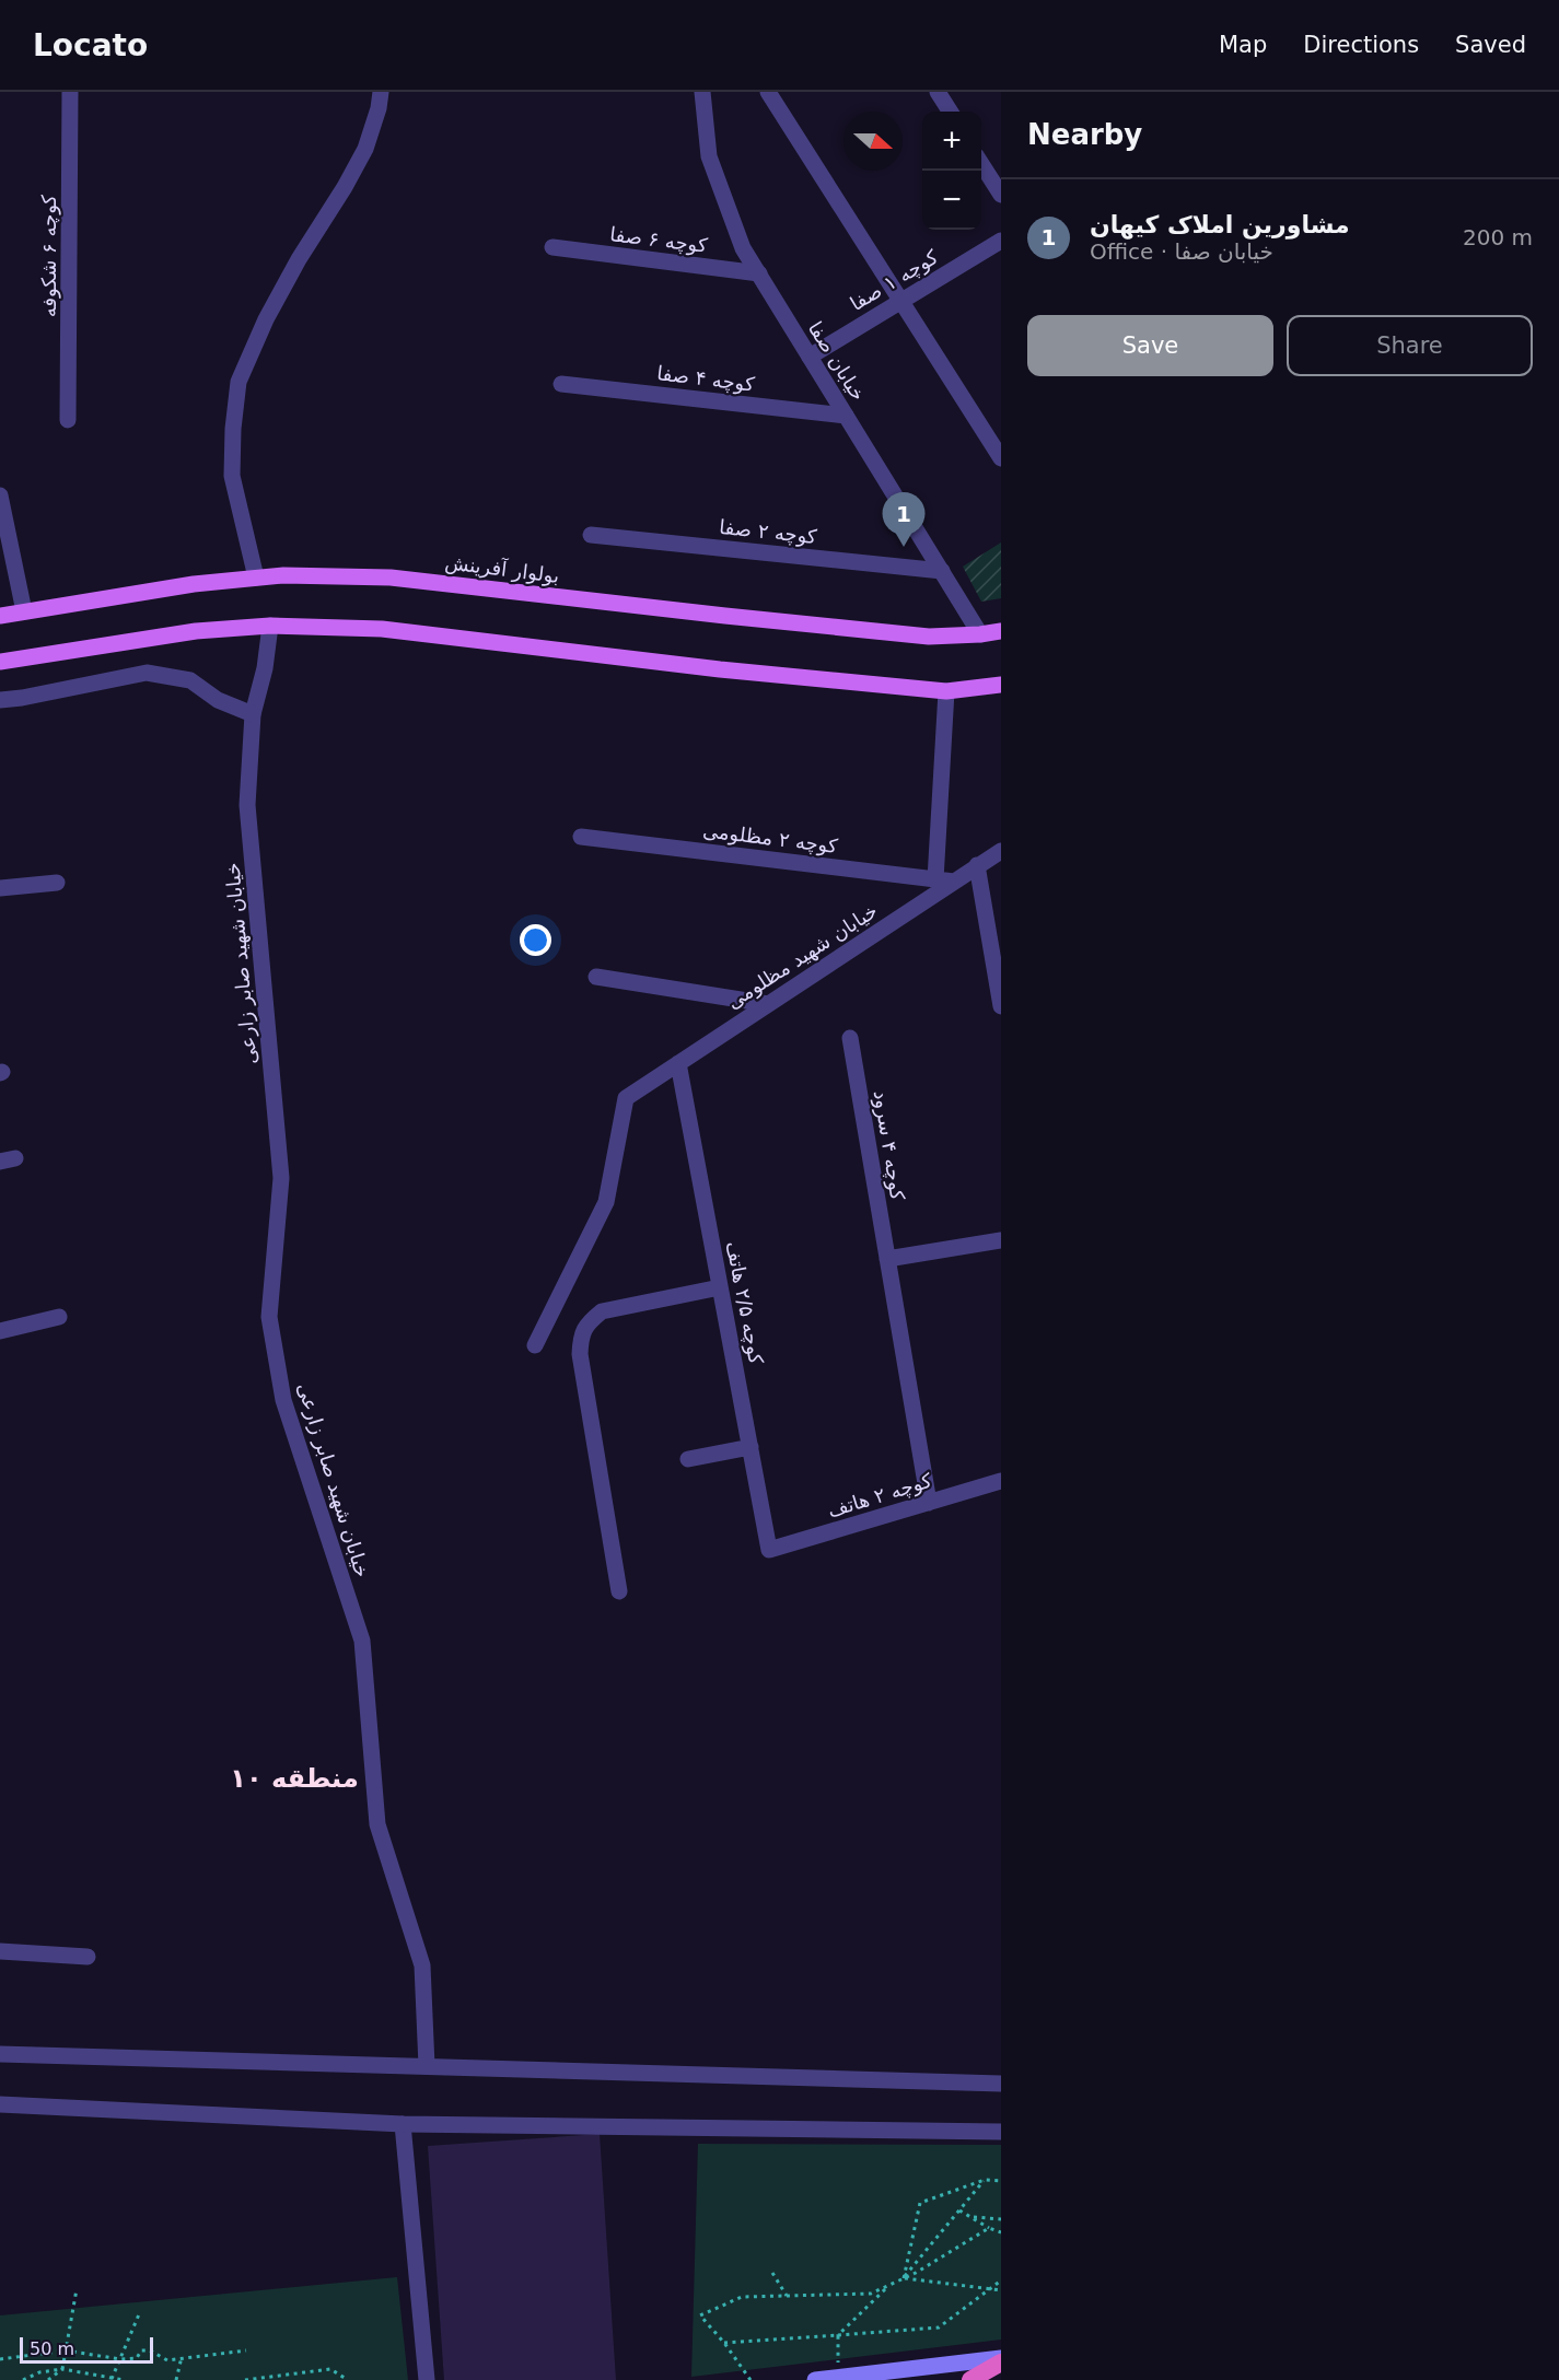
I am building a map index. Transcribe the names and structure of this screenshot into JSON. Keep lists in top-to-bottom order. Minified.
{"streets":{"main road":["بولوار آفرینش"],"street":["کوچه ۶ صفا","کوچه ۶ شکوفه","کوچه ۱ صفا","خیابان صفا","کوچه ۴ صفا","کوچه ۲ صفا","کوچه ۲ مظلومی","خیابان شهید مظلومی","خیابان شهید صابر زارعی","کوچه ۴ سرود","کوچه ۲/۵ هاتف","کوچه ۲ هاتف"]},"crossings":[["کوچه ۶ صفا","خیابان صفا"],["کوچه ۱ صفا","خیابان صفا"],["خیابان صفا","کوچه ۴ صفا"],["خیابان صفا","کوچه ۲ صفا"],["خیابان صفا","بولوار آفرینش"],["کوچه ۲ مظلومی","خیابان شهید مظلومی"],["خیابان شهید مظلومی","کوچه ۲/۵ هاتف"],["کوچه ۴ سرود","کوچه ۲ هاتف"],["کوچه ۲/۵ هاتف","کوچه ۲ هاتف"]],"districts":["منطقه ۱۰"],"scale_bar":"50 m","north":"right","page":{"header":"Locato","nav":["Map","Directions","Saved"],"heading":"Nearby","map_buttons":["+","−"],"list":[{"mark":"1","name":"مشاورین املاک کیهان","note":"Office · خیابان صفا","value":"200 m"}],"buttons":["Save","Share"],"pins":"1","scale":"50 m"}}
